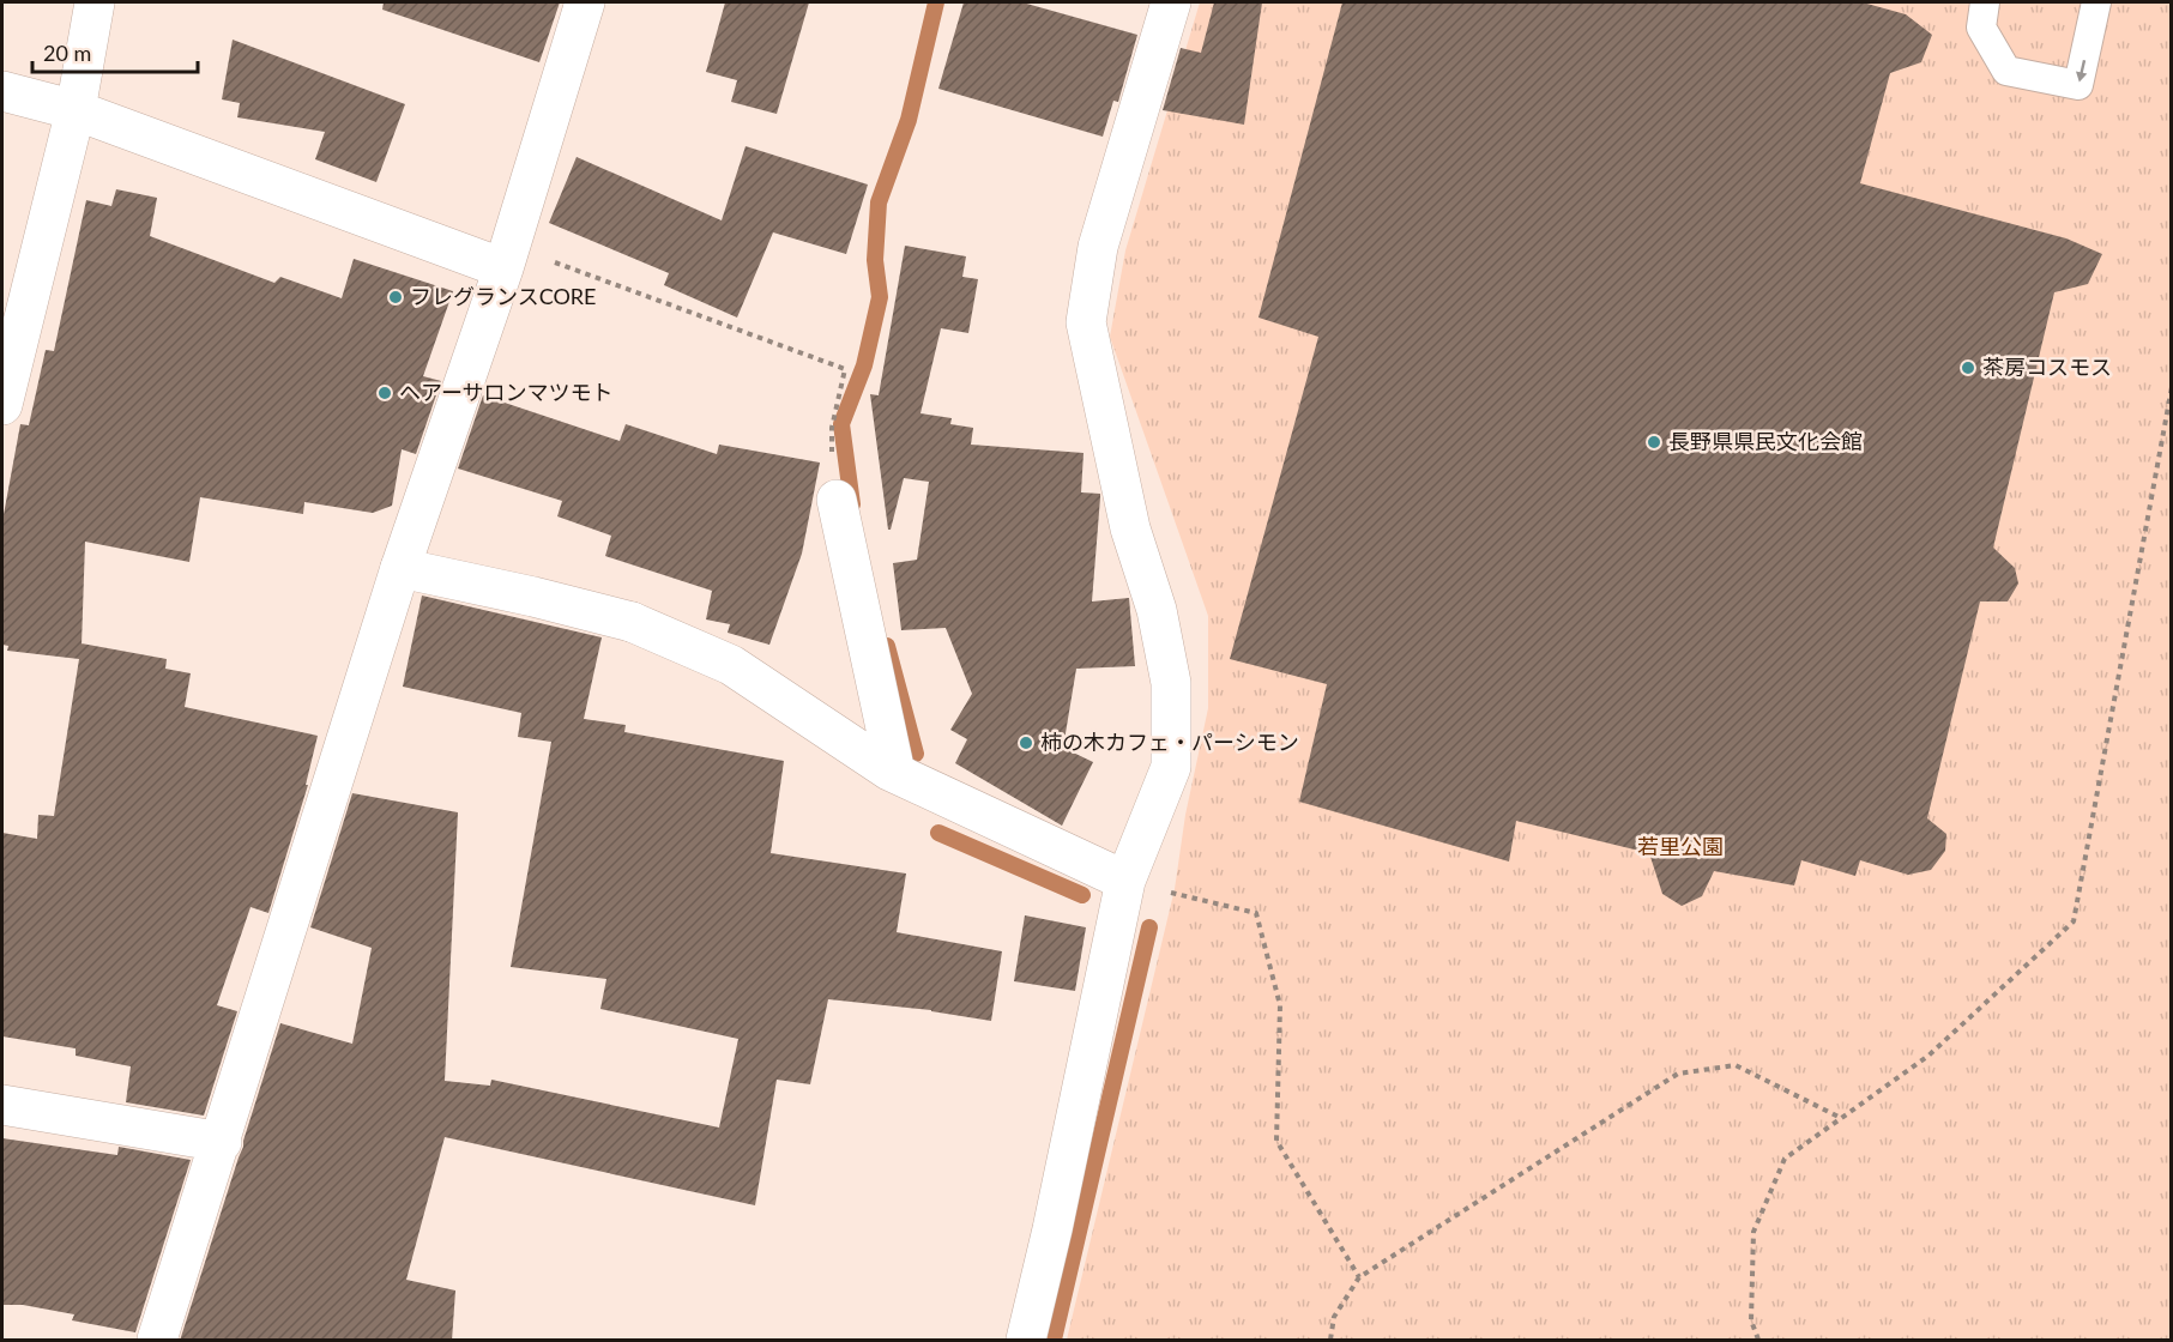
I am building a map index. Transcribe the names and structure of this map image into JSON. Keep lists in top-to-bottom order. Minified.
{"parks":["若里公園"],"places":["フレグランスCORE","茶房コスモス","ヘアーサロンマツモト","長野県県民文化会館","柿の木カフェ・パーシモン"],"scale_bar":"20 m"}
